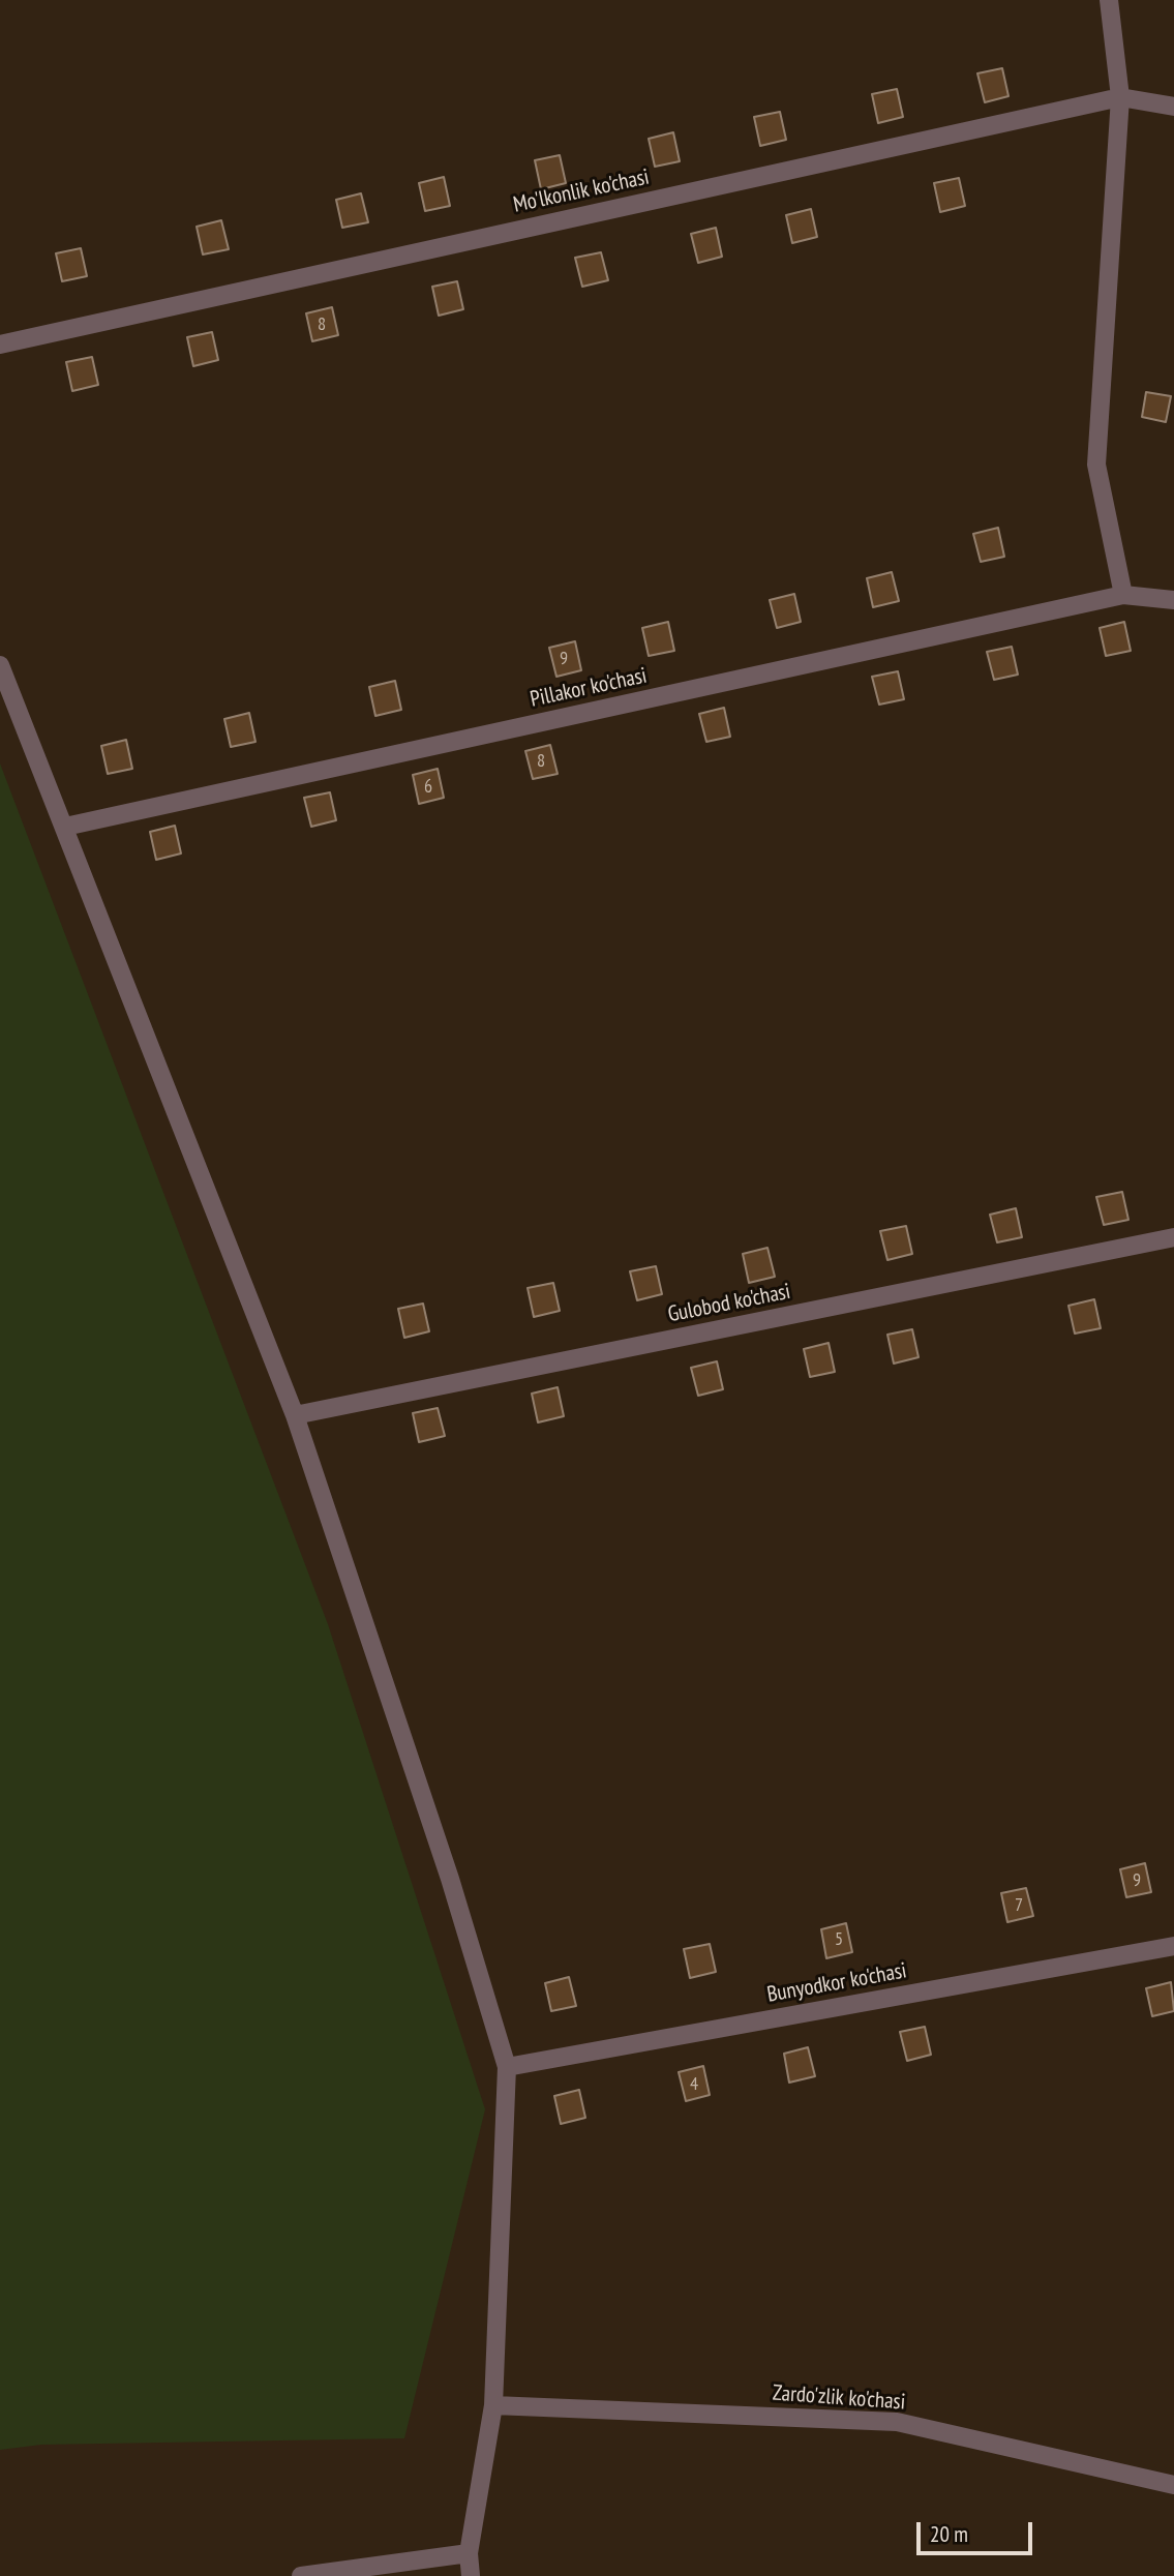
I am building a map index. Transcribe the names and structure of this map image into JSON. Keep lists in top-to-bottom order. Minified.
{"streets":{"street":["Mo'lkonlik ko'chasi","Pillakor ko'chasi","Gulobod ko'chasi","Bunyodkor ko'chasi","Zardo'zlik ko'chasi"]},"house_numbers":["8","9","8","6","9","7","5","4"],"scale_bar":"20 m"}
